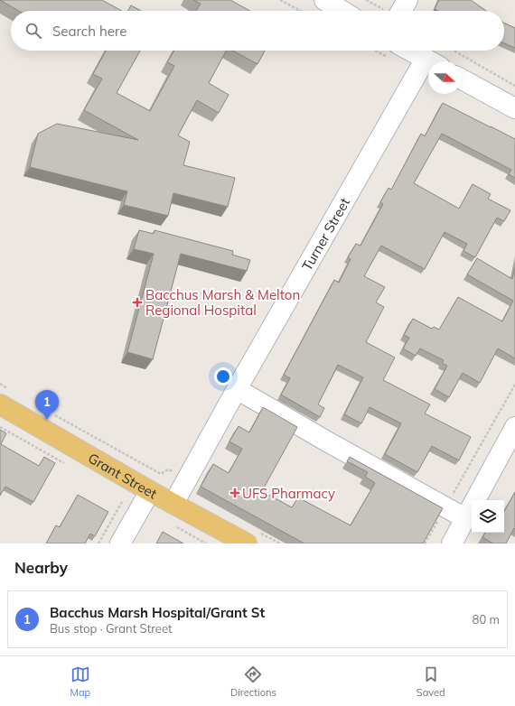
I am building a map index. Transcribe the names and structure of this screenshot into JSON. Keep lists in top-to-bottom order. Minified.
{"streets":{"main road":["Grant Street"],"street":["Turner Street"]},"crossings":[["Turner Street","Grant Street"]],"places":{"health":["Bacchus Marsh & Melton Regional Hospital","UFS Pharmacy"]},"north":"right","page":{"search":"Search here","pins":"1","heading":"Nearby","list":[{"mark":"1","name":"Bacchus Marsh Hospital/Grant St","note":"Bus stop · Grant Street","value":"80 m"}],"nav":["Map","Directions","Saved"]}}
